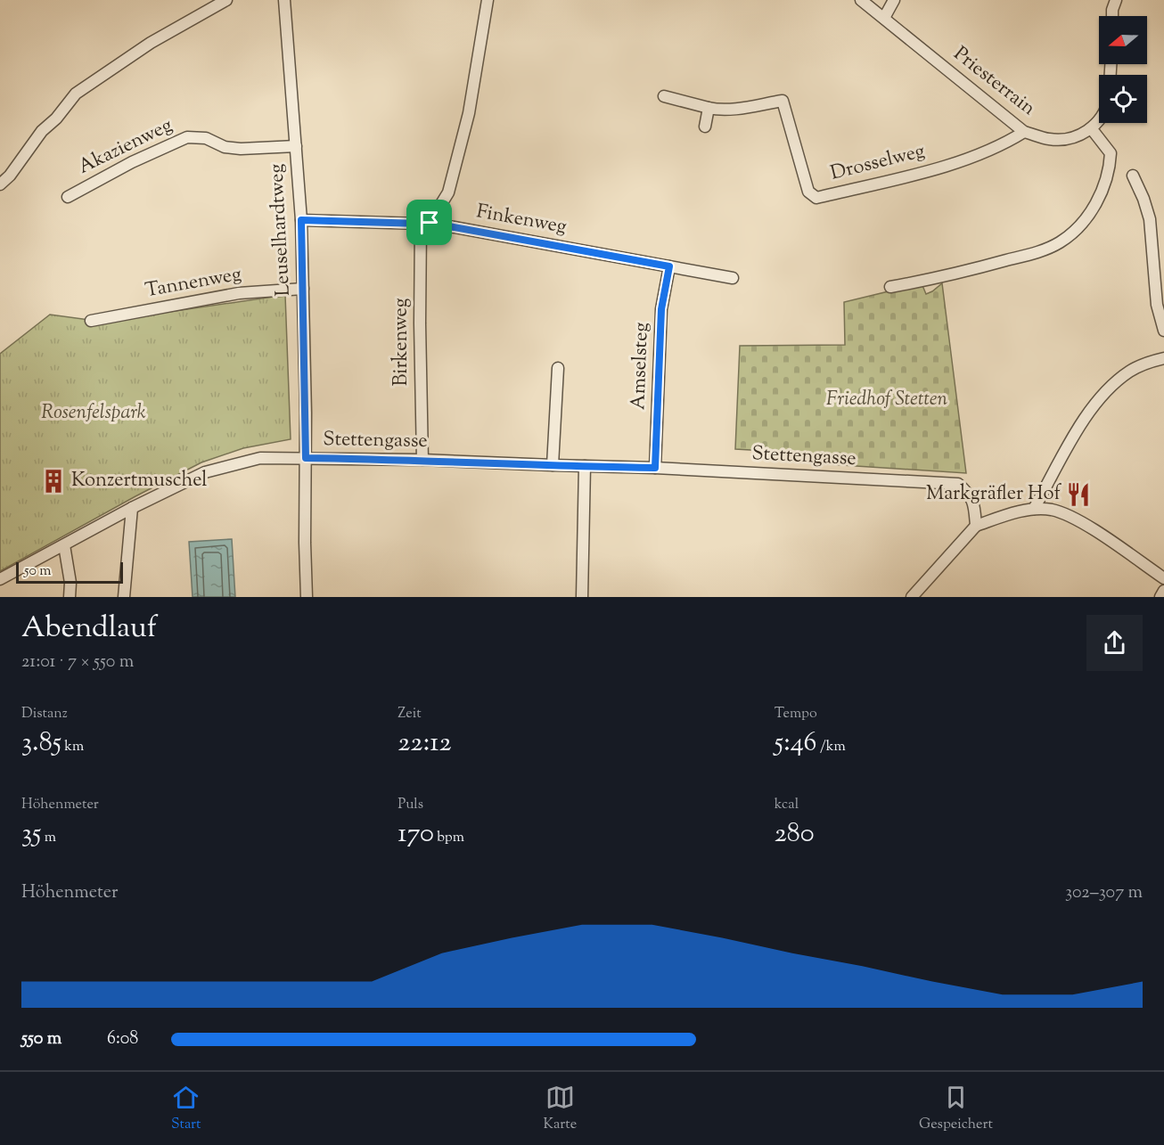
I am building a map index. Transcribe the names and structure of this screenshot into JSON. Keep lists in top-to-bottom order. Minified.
{"streets":{"street":["Priesterrain","Akazienweg","Drosselweg","Finkenweg","Leuselhardtweg","Tannenweg","Birkenweg","Amselsteg","Stettengasse"]},"crossings":[["Priesterrain","Drosselweg"],["Akazienweg","Leuselhardtweg"],["Finkenweg","Leuselhardtweg"],["Finkenweg","Birkenweg"],["Finkenweg","Amselsteg"],["Leuselhardtweg","Tannenweg"],["Leuselhardtweg","Stettengasse"],["Birkenweg","Stettengasse"],["Amselsteg","Stettengasse"]],"parks":["Friedhof Stetten","Rosenfelspark"],"places":{"building":["Konzertmuschel"],"restaurant":["Markgräfler Hof"]},"scale_bar":"50 m","north":"left","page":{"scale":"50 m","heading":["Abendlauf","21:01 · 7 × 550 m"],"stats":[["Distanz","3.85 km"],["Zeit","22:12"],["Tempo","5:46 /km"],["Höhenmeter","35 m"],["Puls","170 bpm"],["kcal","280"]],"chart":["Höhenmeter","302–307 m"],"list":[{"name":"550 m","note":"6:08"}],"tabs":["Start","Karte","Gespeichert"]}}
